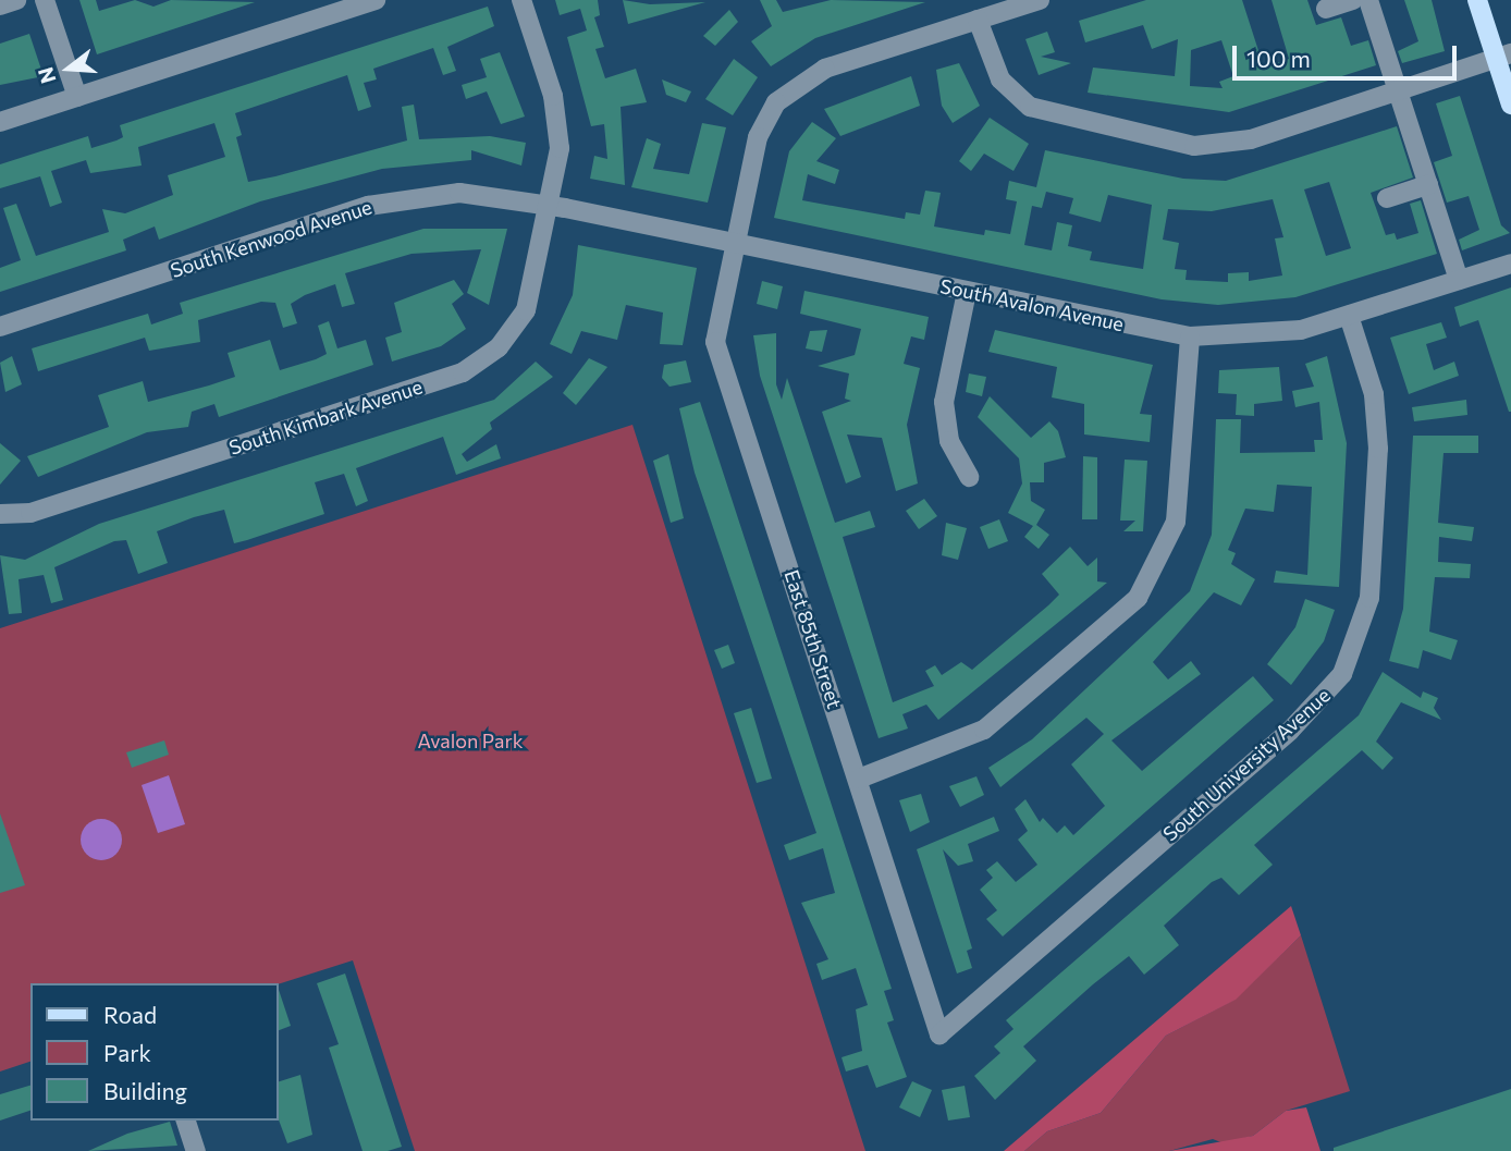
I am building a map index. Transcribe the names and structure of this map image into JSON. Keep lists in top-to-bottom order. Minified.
{"streets":{"street":["South Kenwood Avenue","South Avalon Avenue","South Kimbark Avenue","East 85th Street","South University Avenue"]},"crossings":[["South Kenwood Avenue","South Avalon Avenue"],["South Kenwood Avenue","South Kimbark Avenue"],["South Avalon Avenue","South Kimbark Avenue"],["South Avalon Avenue","East 85th Street"],["South Avalon Avenue","South University Avenue"],["East 85th Street","South University Avenue"]],"parks":["Avalon Park"],"legend":["Road","Park","Building"],"scale_bar":"100 m","north":"left"}
